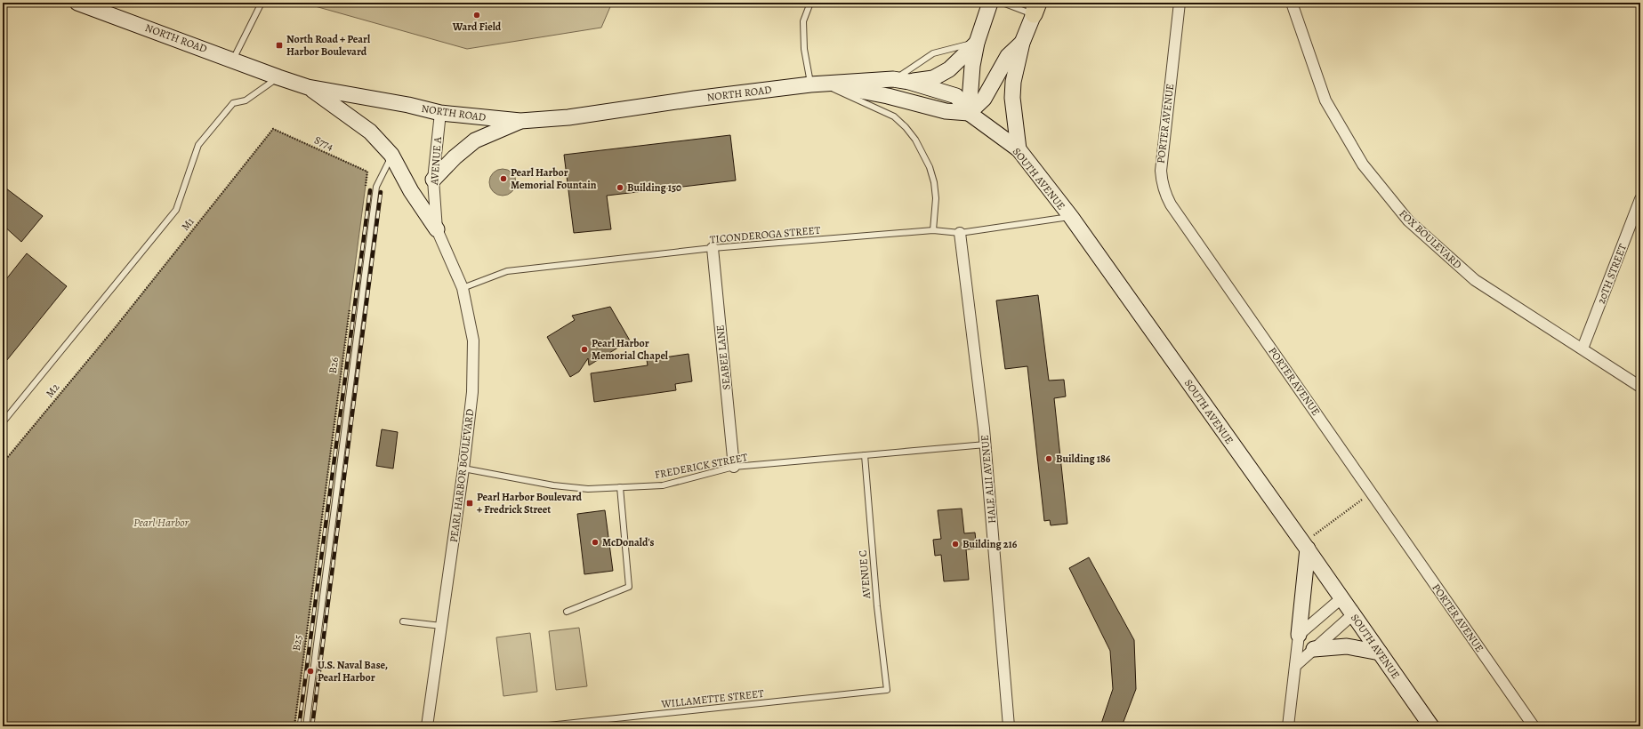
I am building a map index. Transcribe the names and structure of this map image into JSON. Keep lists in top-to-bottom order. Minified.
{"streets":{"street":["NORTH ROAD","PORTER AVENUE","AVENUE A","SOUTH AVENUE","FOX BOULEVARD","20TH STREET","SEABEE LANE","PEARL HARBOR BOULEVARD","HALE ALII AVENUE"],"lane":["TICONDEROGA STREET","FREDERICK STREET","AVENUE C","WILLAMETTE STREET"],"path":["S774","M1","B26","M2","B25"]},"crossings":[["NORTH ROAD","AVENUE A"],["NORTH ROAD","SOUTH AVENUE"],["S774","M1"],["AVENUE A","PEARL HARBOR BOULEVARD"],["SOUTH AVENUE","TICONDEROGA STREET"],["M1","M2"],["TICONDEROGA STREET","SEABEE LANE"],["TICONDEROGA STREET","PEARL HARBOR BOULEVARD"],["TICONDEROGA STREET","HALE ALII AVENUE"],["FOX BOULEVARD","20TH STREET"],["SEABEE LANE","FREDERICK STREET"],["B26","B25"],["FREDERICK STREET","PEARL HARBOR BOULEVARD"],["FREDERICK STREET","HALE ALII AVENUE"],["FREDERICK STREET","AVENUE C"],["AVENUE C","WILLAMETTE STREET"]],"water":["Pearl Harbor"],"places":{"other":["Ward Field","Pearl Harbor Memorial Fountain","Building 150","Pearl Harbor Memorial Chapel","Building 186","McDonald's","Building 216","U.S. Naval Base, Pearl Harbor"],"transit":["North Road + Pearl Harbor Boulevard","Pearl Harbor Boulevard + Fredrick Street"]}}
